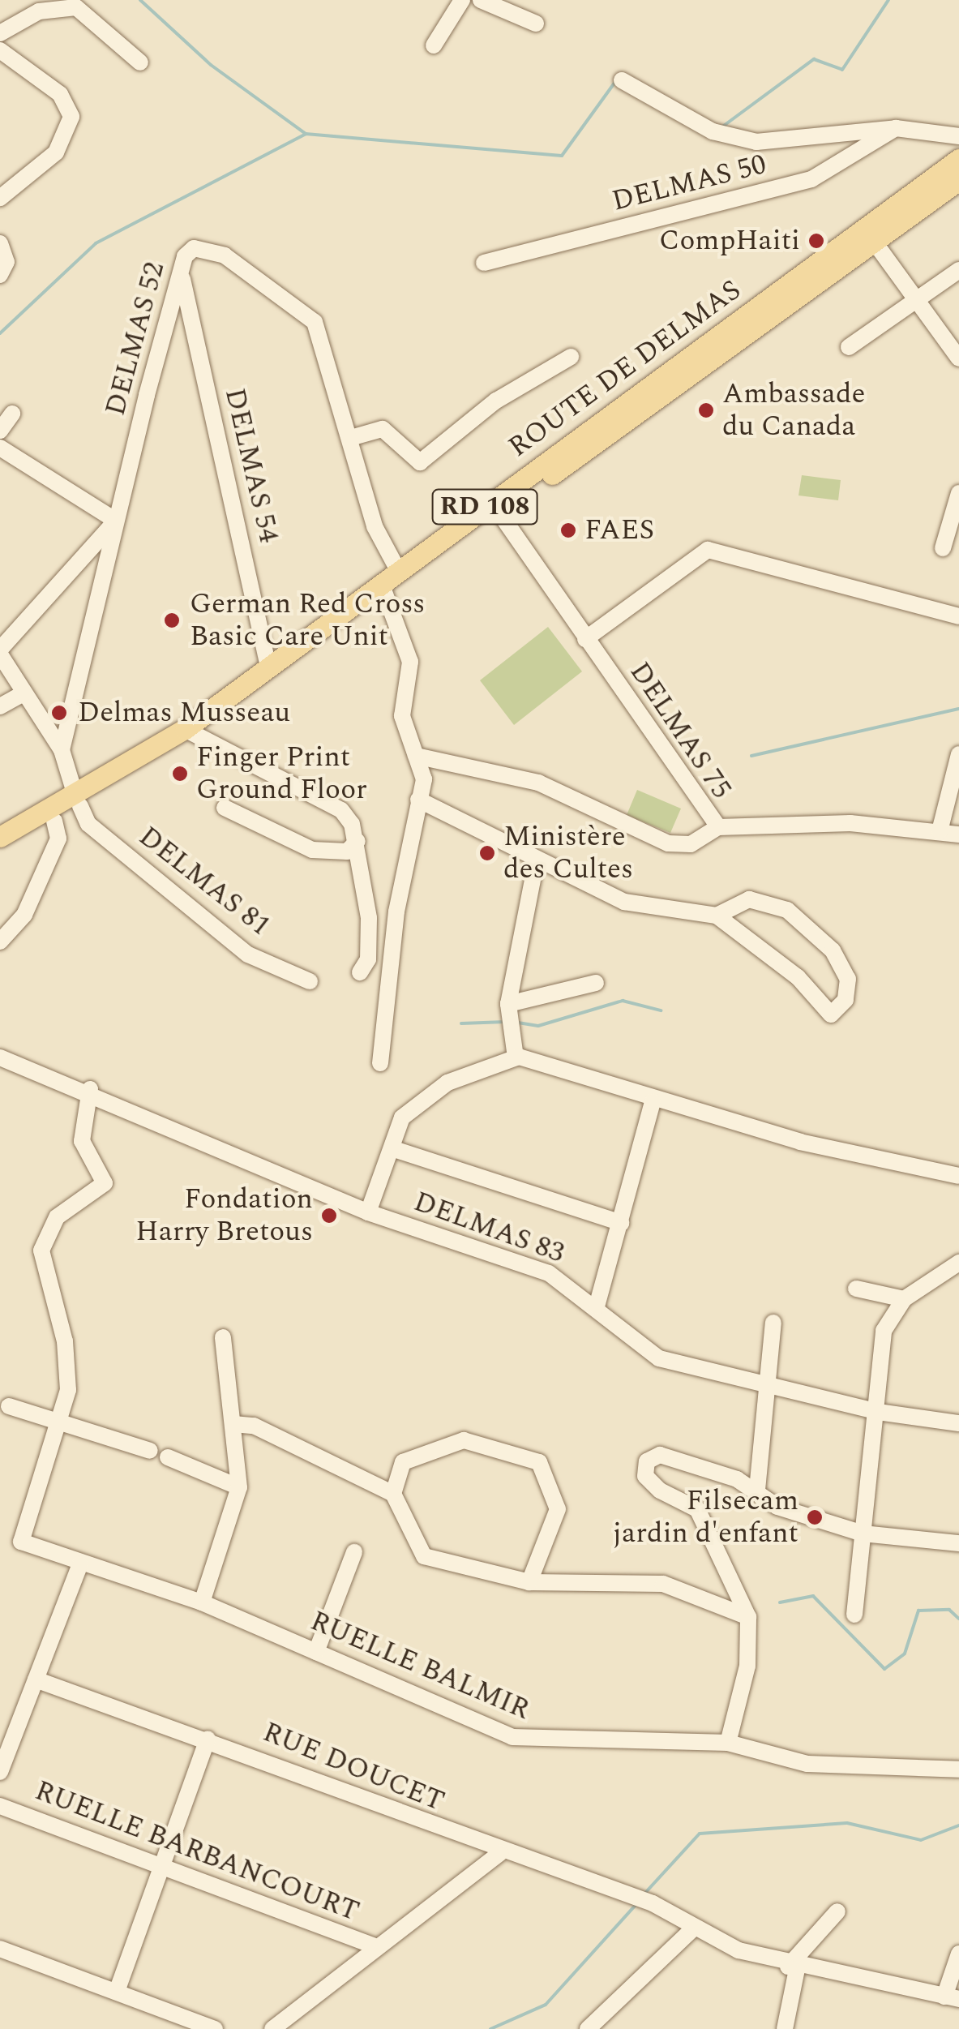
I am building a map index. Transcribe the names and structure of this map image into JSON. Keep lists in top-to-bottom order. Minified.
{"streets":{"main road":["ROUTE DE DELMAS","RD 108"],"street":["DELMAS 50","DELMAS 52","DELMAS 54","DELMAS 75","DELMAS 81","DELMAS 83","RUELLE BALMIR","RUE DOUCET","RUELLE BARBANCOURT"]},"crossings":[["DELMAS 52","ROUTE DE DELMAS"],["DELMAS 52","DELMAS 54"],["ROUTE DE DELMAS","DELMAS 54"],["ROUTE DE DELMAS","DELMAS 75"],["ROUTE DE DELMAS","DELMAS 81"]],"places":["CompHaiti","Ambassade du Canada","FAES","German Red Cross Basic Care Unit","Delmas Musseau","Finger Print Ground Floor","Ministère des Cultes","Fondation Harry Bretous","Filsecam jardin d'enfant"]}
